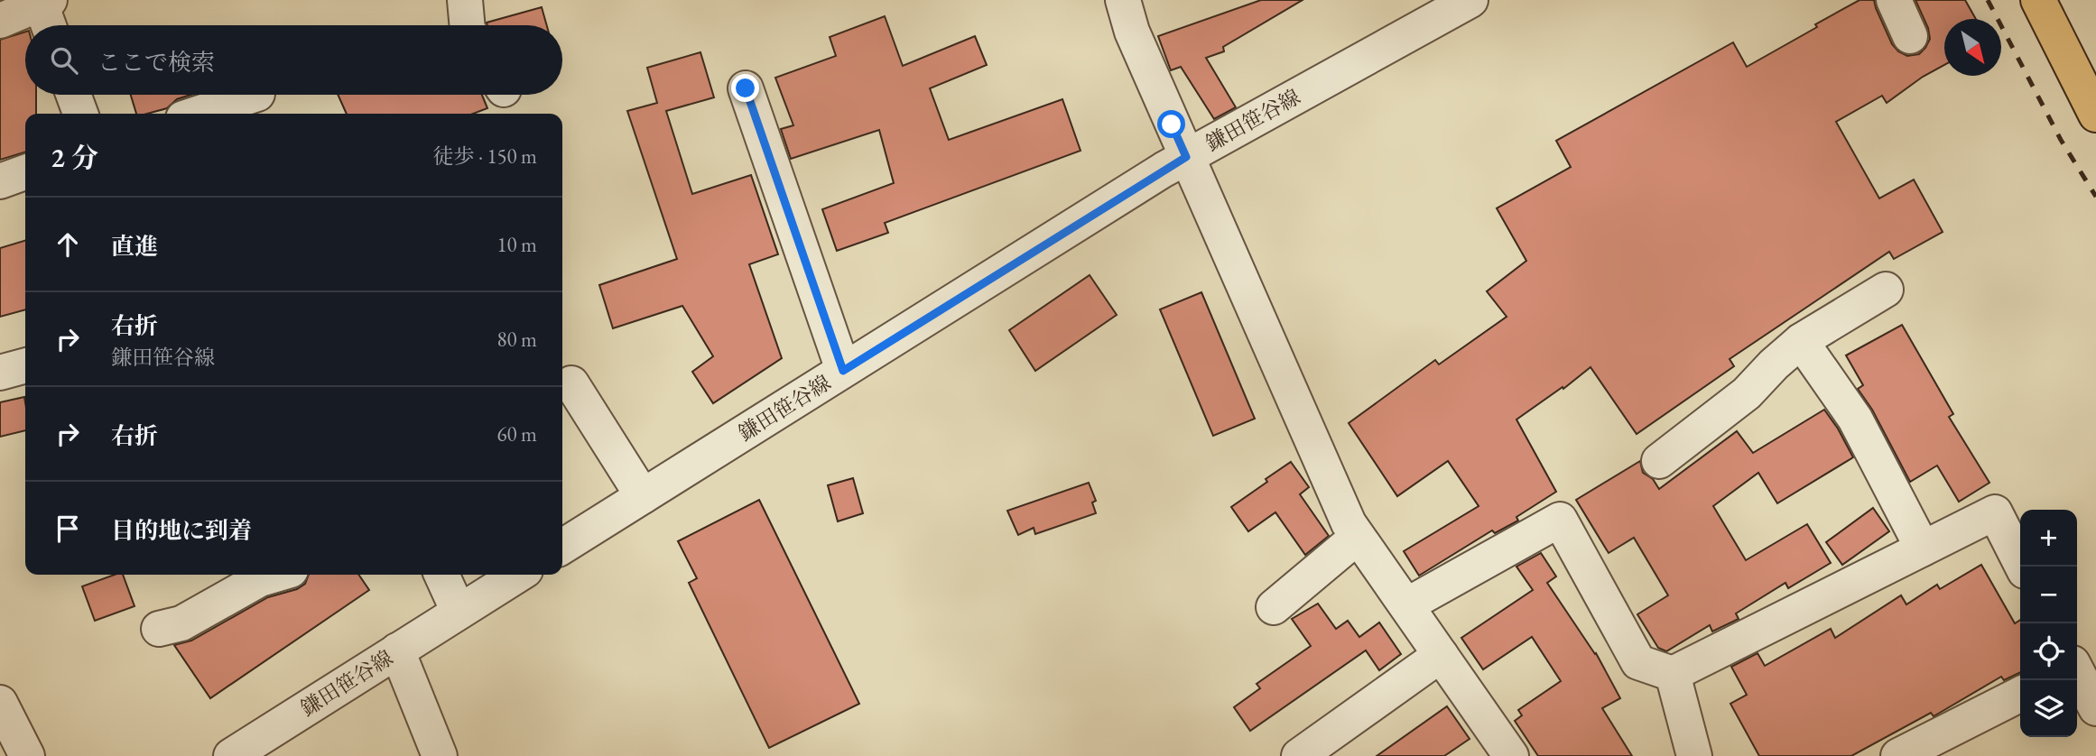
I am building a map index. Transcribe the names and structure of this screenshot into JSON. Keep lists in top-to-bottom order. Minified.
{"streets":{"street":["鎌田笹谷線"]},"north":"bottom right","page":{"search":"ここで検索","heading":["2 分","徒歩 · 150 m"],"list":[["直進","10 m"],["右折","鎌田笹谷線","80 m"],["右折","60 m"],"目的地に到着"],"map_buttons":["+","−"]}}
